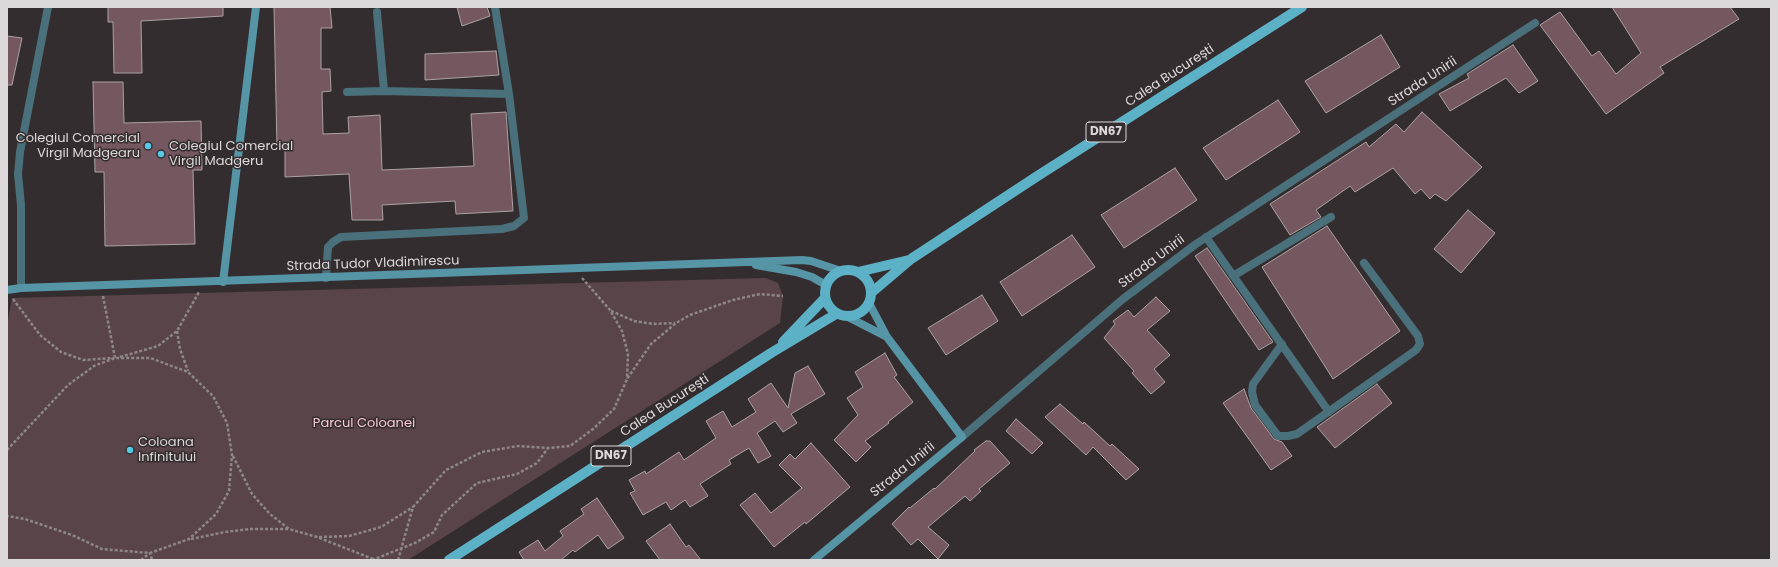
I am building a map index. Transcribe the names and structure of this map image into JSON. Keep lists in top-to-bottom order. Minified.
{"streets":{"main road":["Calea București","Strada Unirii","DN67","Strada Tudor Vladimirescu"]},"crossings":[["Calea București","Strada Tudor Vladimirescu"]],"parks":["Parcul Coloanei"],"places":["Colegiul Comercial Virgil Madgearu","Colegiul Comercial Virgil Madgeru","Coloana Infinitului"]}
